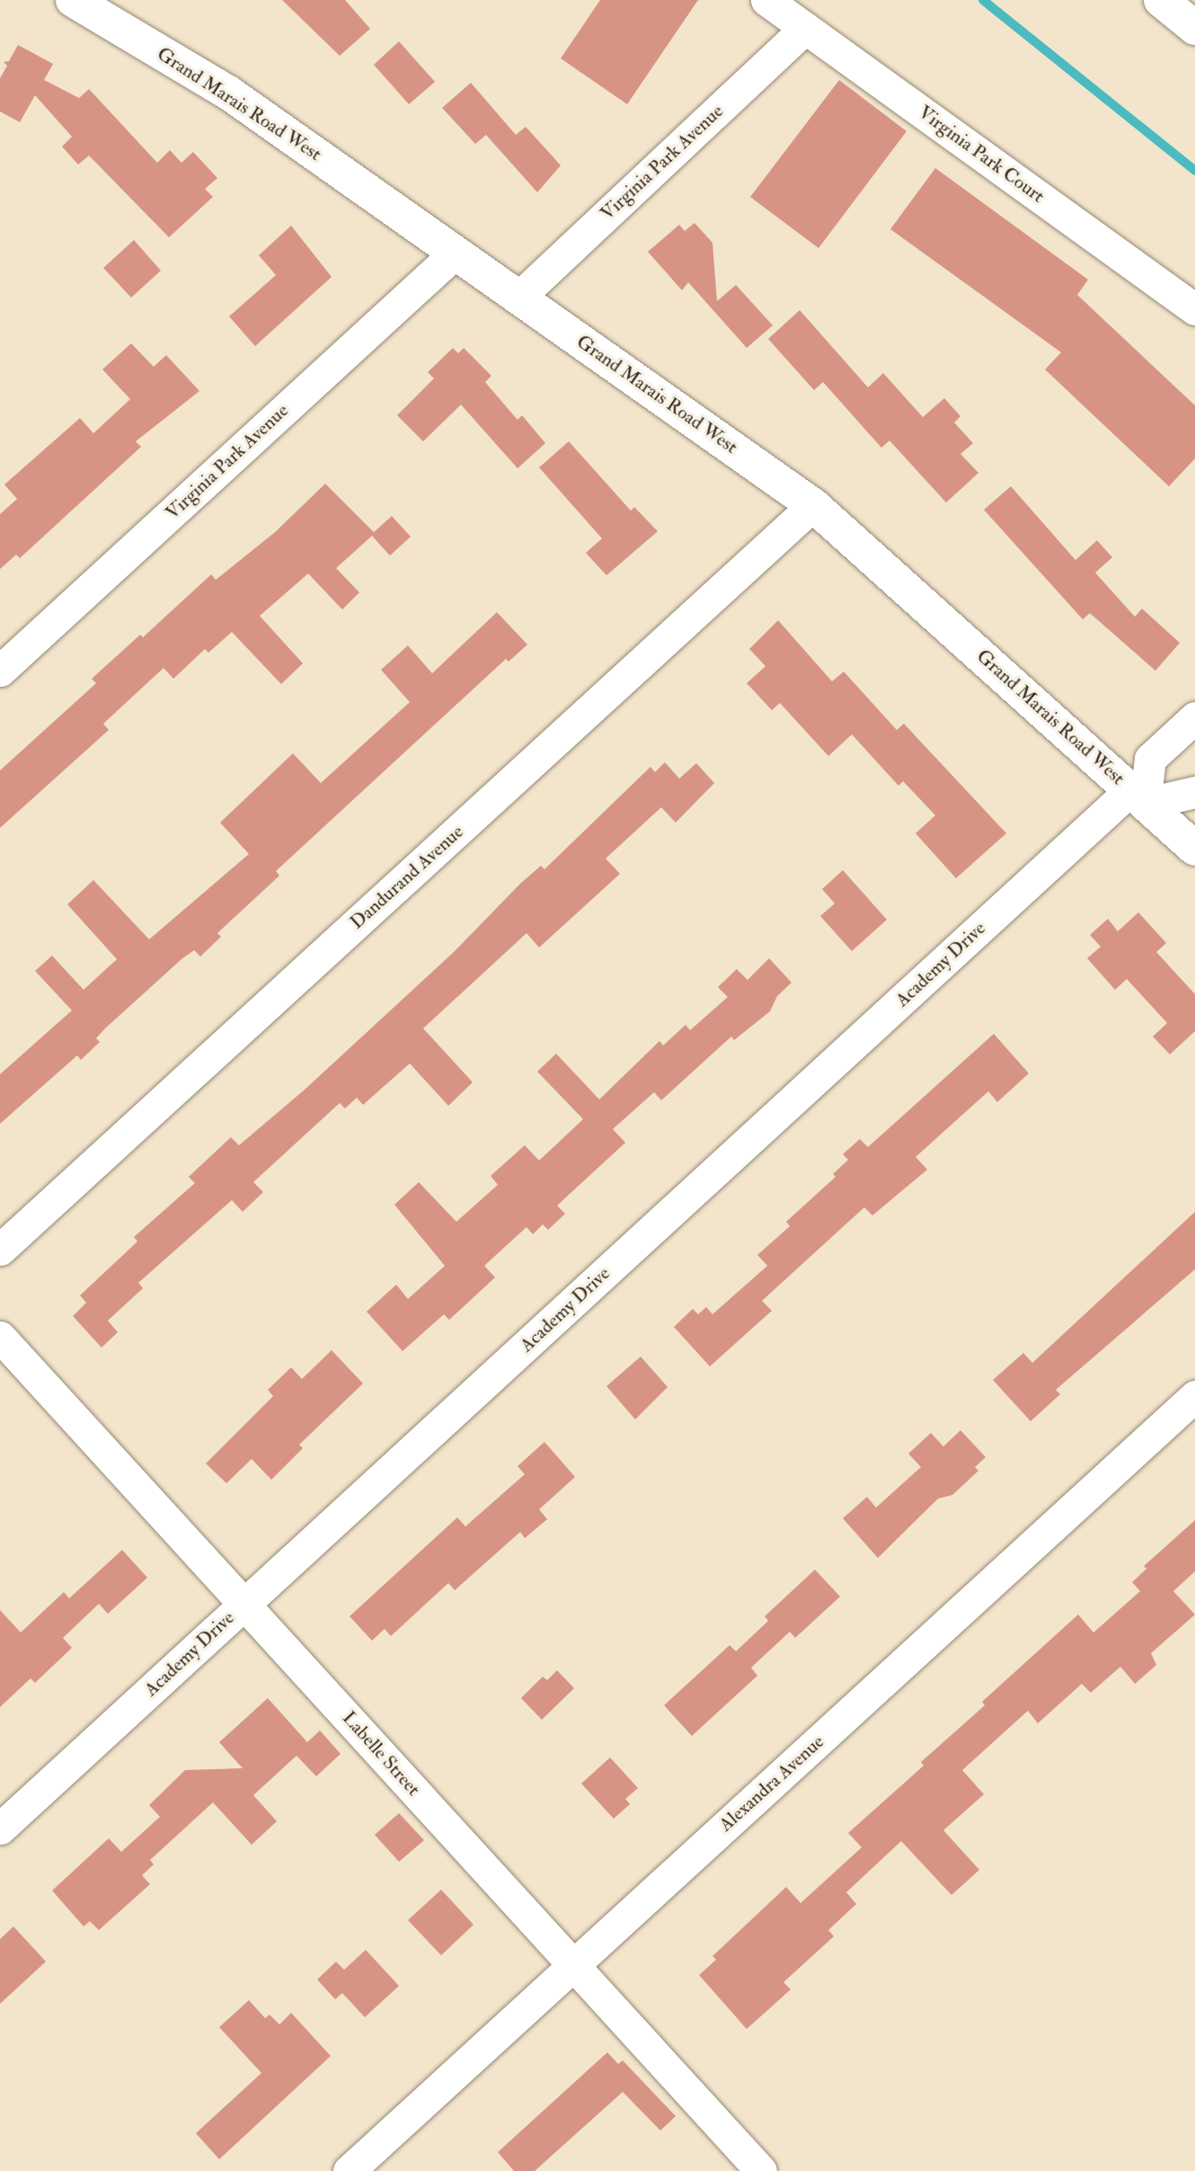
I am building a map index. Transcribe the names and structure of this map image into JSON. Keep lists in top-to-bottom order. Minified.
{"streets":{"street":["Grand Marais Road West","Virginia Park Court","Virginia Park Avenue","Dandurand Avenue","Academy Drive","Labelle Street","Alexandra Avenue"]},"crossings":[["Grand Marais Road West","Virginia Park Avenue"],["Grand Marais Road West","Dandurand Avenue"],["Grand Marais Road West","Academy Drive"],["Virginia Park Court","Virginia Park Avenue"],["Academy Drive","Labelle Street"],["Labelle Street","Alexandra Avenue"]]}
